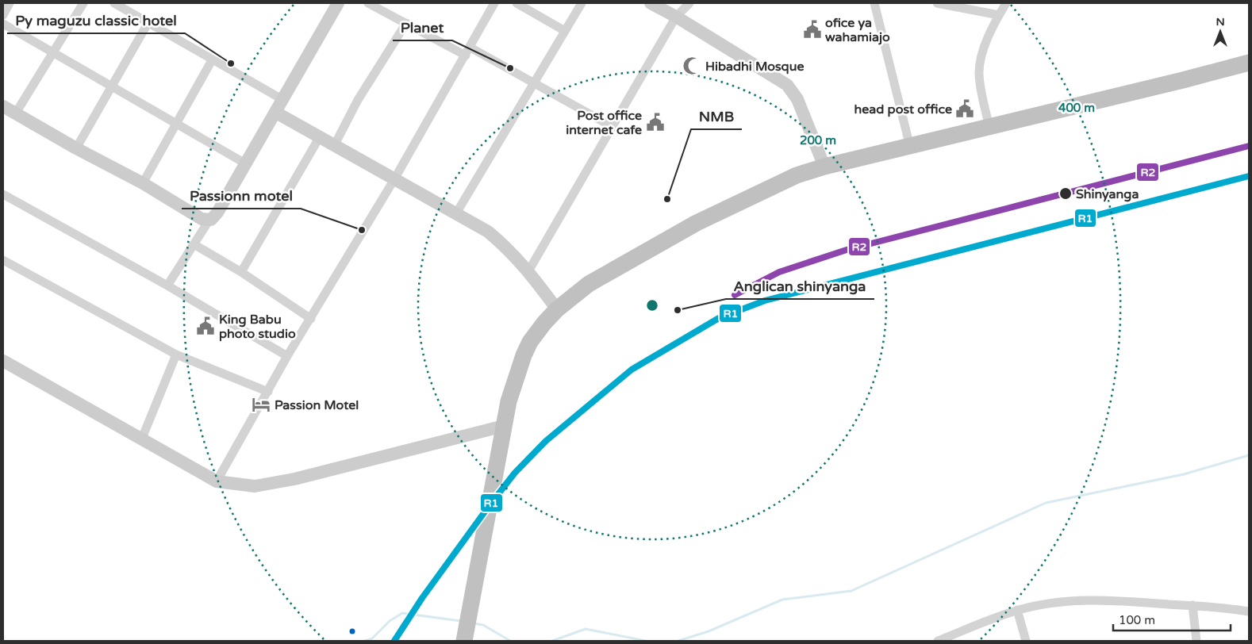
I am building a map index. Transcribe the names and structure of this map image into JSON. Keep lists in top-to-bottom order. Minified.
{"places":{"public building":["ofice ya wahamiajo","head post office","Post office internet cafe","King Babu photo studio"],"other":["Py maguzu classic hotel","Planet","Shinyanga","NMB","Passionn motel","Anglican shinyanga"],"mosque":["Hibadhi Mosque"],"hotel":["Passion Motel"]},"lines":["transit line R2","transit line R1"],"scale_bar":"100 m","north":"top","rings":["400 m","200 m"]}
